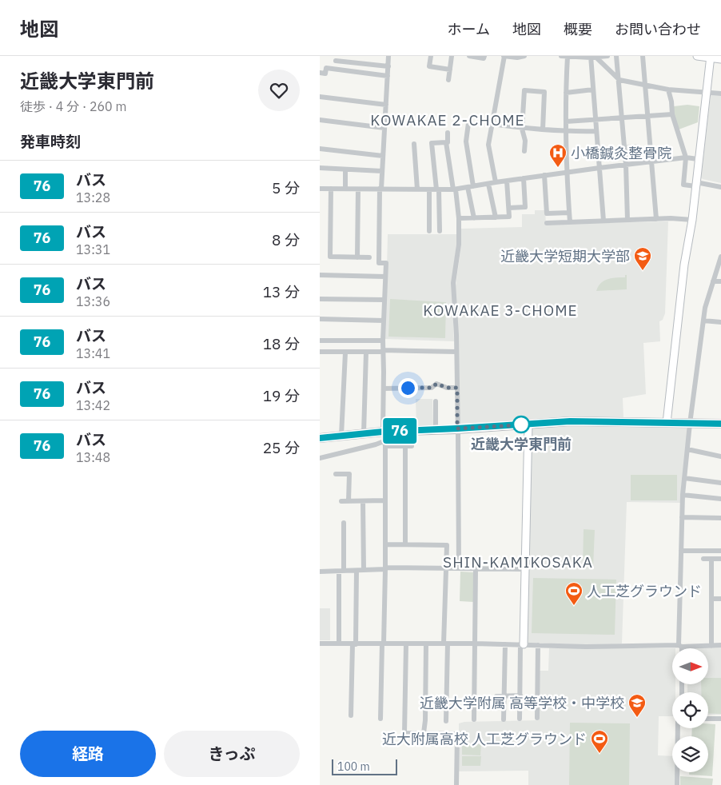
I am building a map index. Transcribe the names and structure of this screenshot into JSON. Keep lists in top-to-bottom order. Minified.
{"districts":["KOWAKAE 2-CHOME","KOWAKAE 3-CHOME","SHIN-KAMIKOSAKA"],"places":{"hospital":["小橋鍼灸整骨院"],"school or university":["近畿大学短期大学部","近畿大学附属 高等学校・中学校"],"other":["近畿大学東門前"],"sports":["人工芝グラウンド","近大附属高校 人工芝グラウンド"]},"lines":["bus line 76"],"scale_bar":"100 m","north":"right","page":{"header":"地図","nav":["ホーム","地図","概要","お問い合わせ"],"heading":[["近畿大学東門前","徒歩 · 4 分 · 260 m"],"発車時刻"],"on_map":"76","list":[{"mark":"76","name":"バス","note":"13:28","value":"5 分"},{"mark":"76","name":"バス","note":"13:31","value":"8 分"},{"mark":"76","name":"バス","note":"13:36","value":"13 分"},{"mark":"76","name":"バス","note":"13:41","value":"18 分"},{"mark":"76","name":"バス","note":"13:42","value":"19 分"},{"mark":"76","name":"バス","note":"13:48","value":"25 分"}],"buttons":["経路","きっぷ"],"scale":"100 m"}}
